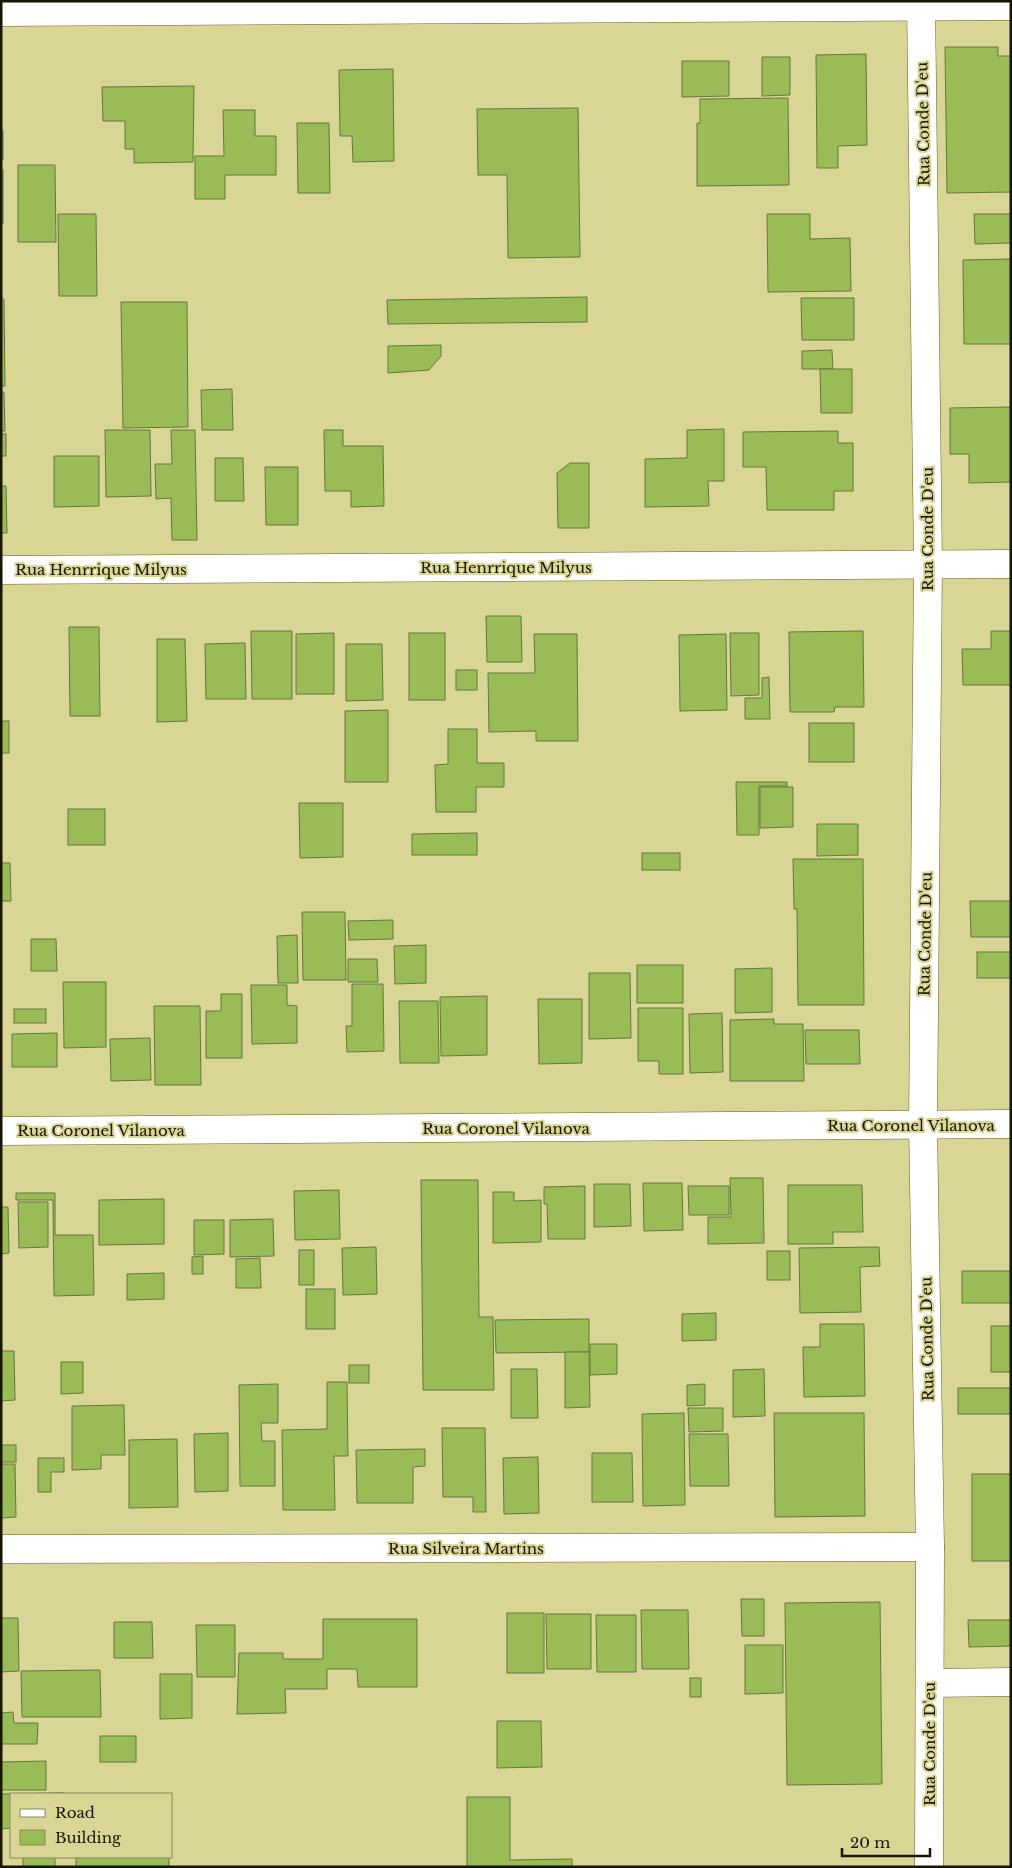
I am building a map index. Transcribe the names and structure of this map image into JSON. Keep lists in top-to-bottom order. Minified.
{"streets":{"street":["Rua Conde D'eu","Rua Henrrique Milyus","Rua Coronel Vilanova","Rua Silveira Martins"]},"crossings":[["Rua Conde D'eu","Rua Henrrique Milyus"],["Rua Conde D'eu","Rua Coronel Vilanova"],["Rua Conde D'eu","Rua Silveira Martins"]],"legend":["Road","Building"],"scale_bar":"20 m"}
